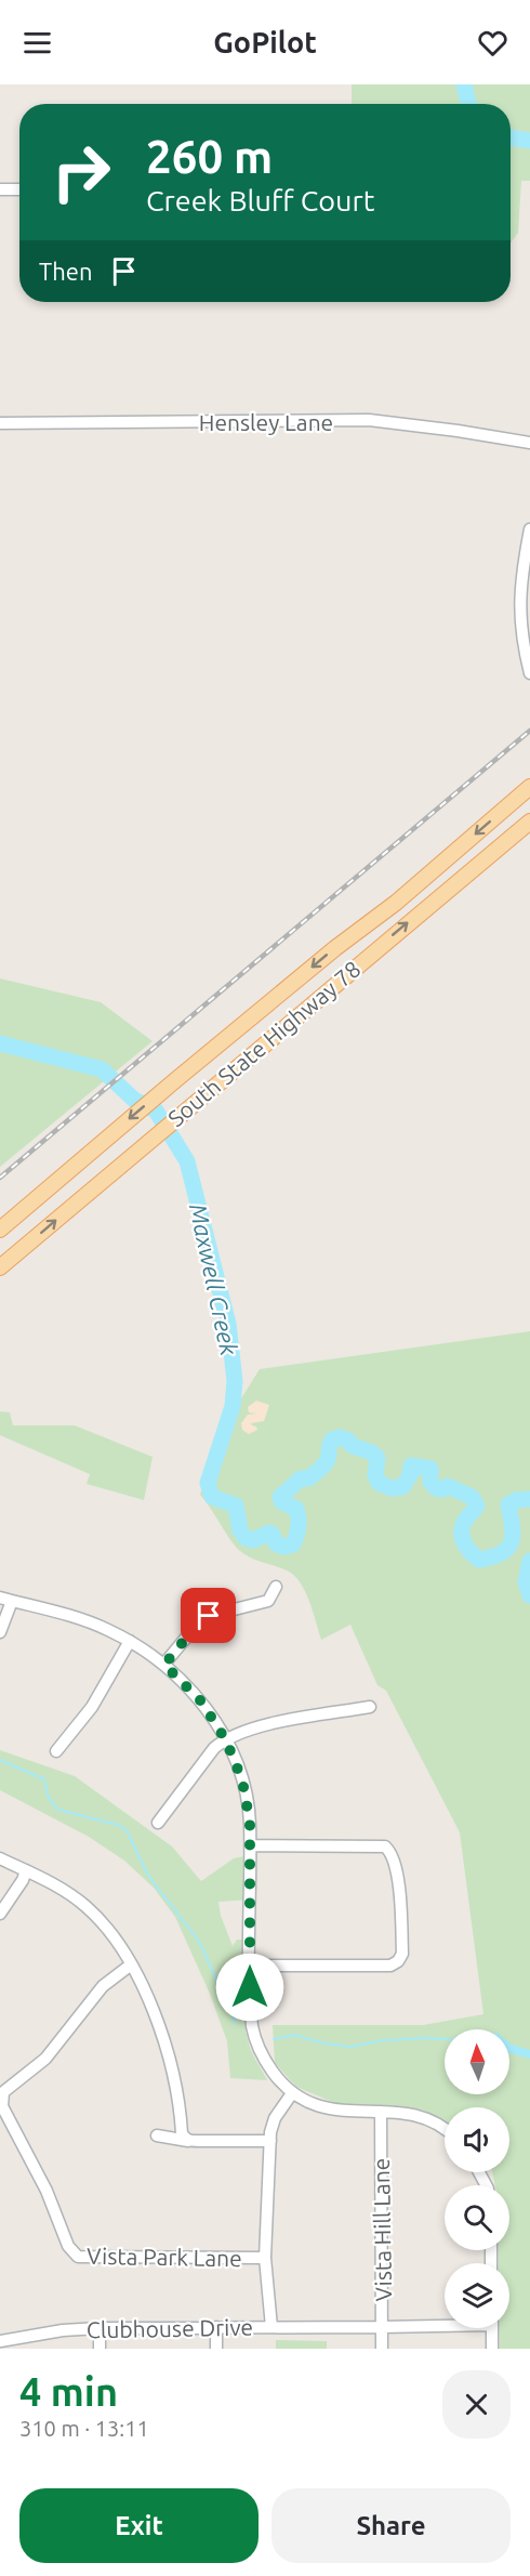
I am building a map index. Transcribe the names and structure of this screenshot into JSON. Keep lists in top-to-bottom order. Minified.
{"streets":{"main road":["South State Highway 78"],"street":["Hensley Lane","Vista Hill Lane","Vista Park Lane","Clubhouse Drive"]},"crossings":[["Vista Hill Lane","Clubhouse Drive"]],"water":["Maxwell Creek"],"north":"top","page":{"header":"GoPilot","turn":["260 m","Creek Bluff Court"],"then":"Then","heading":["4 min","310 m · 13:11"],"buttons":["Exit","Share"]}}
